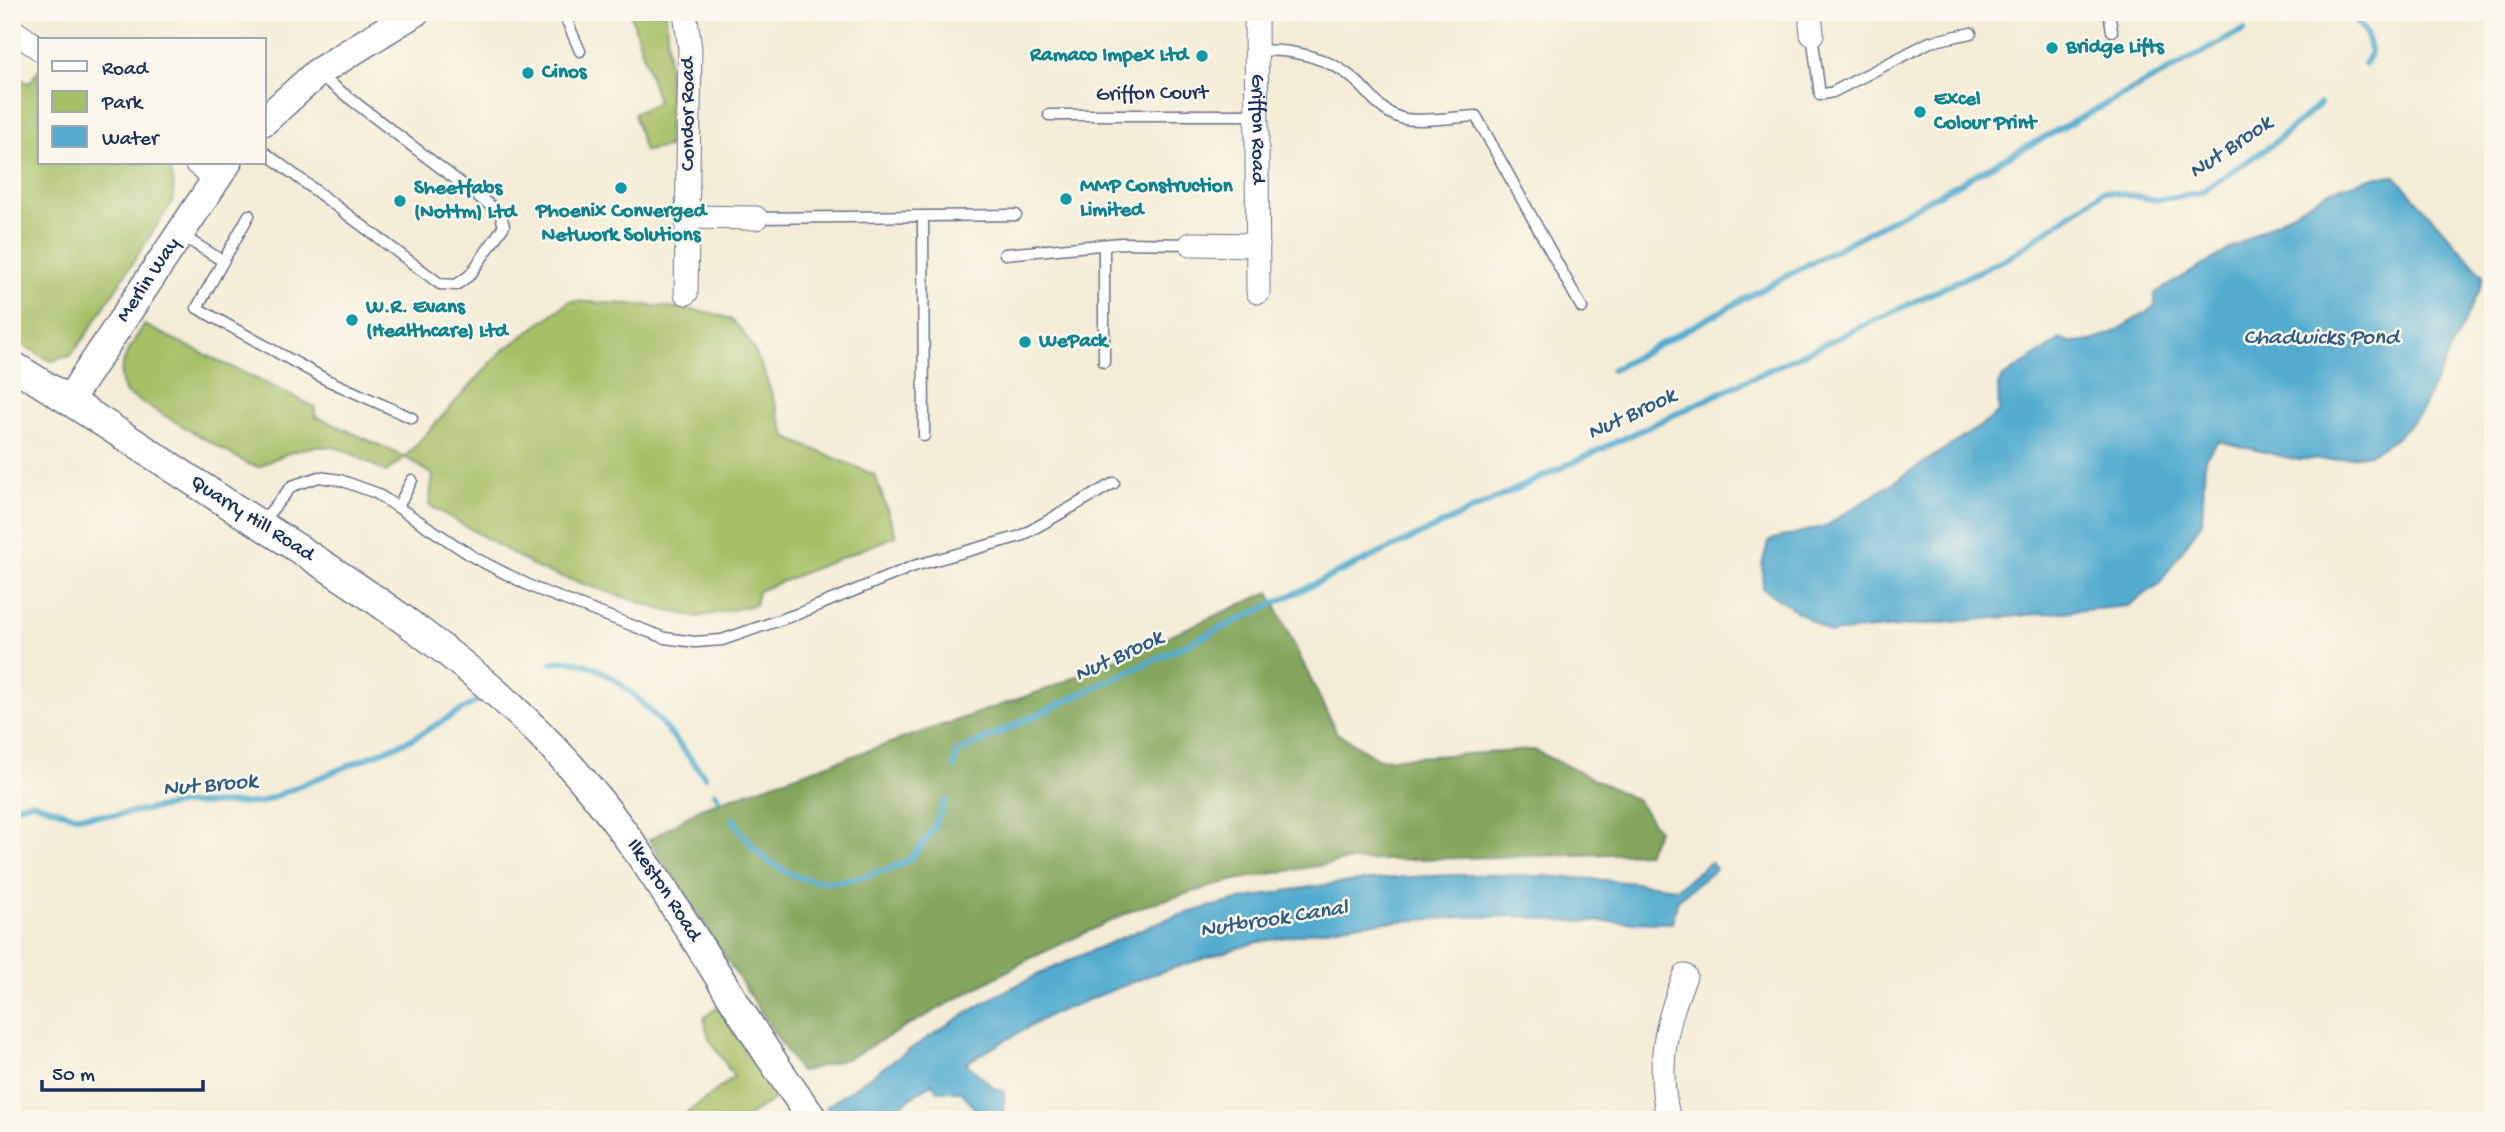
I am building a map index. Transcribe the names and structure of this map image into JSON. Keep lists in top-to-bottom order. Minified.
{"streets":{"street":["Condor Road","Griffon Road","Merlin Way","Quarry Hill Road","Ilkeston Road"],"lane":["Griffon Court"]},"crossings":[["Griffon Court","Griffon Road"],["Merlin Way","Quarry Hill Road"],["Quarry Hill Road","Ilkeston Road"]],"water":["Nut Brook","Chadwicks Pond","Nutbrook Canal"],"places":["Bridge Lifts","Ramaco Impex Ltd","Cinos","Excel Colour Print","Phoenix Converged Network Solutions","MMP Construction Limited","Sheetfabs (Nottm) Ltd","W.R. Evans (Healthcare) Ltd","WePack"],"legend":["Road","Park","Water"],"scale_bar":"50 m"}
